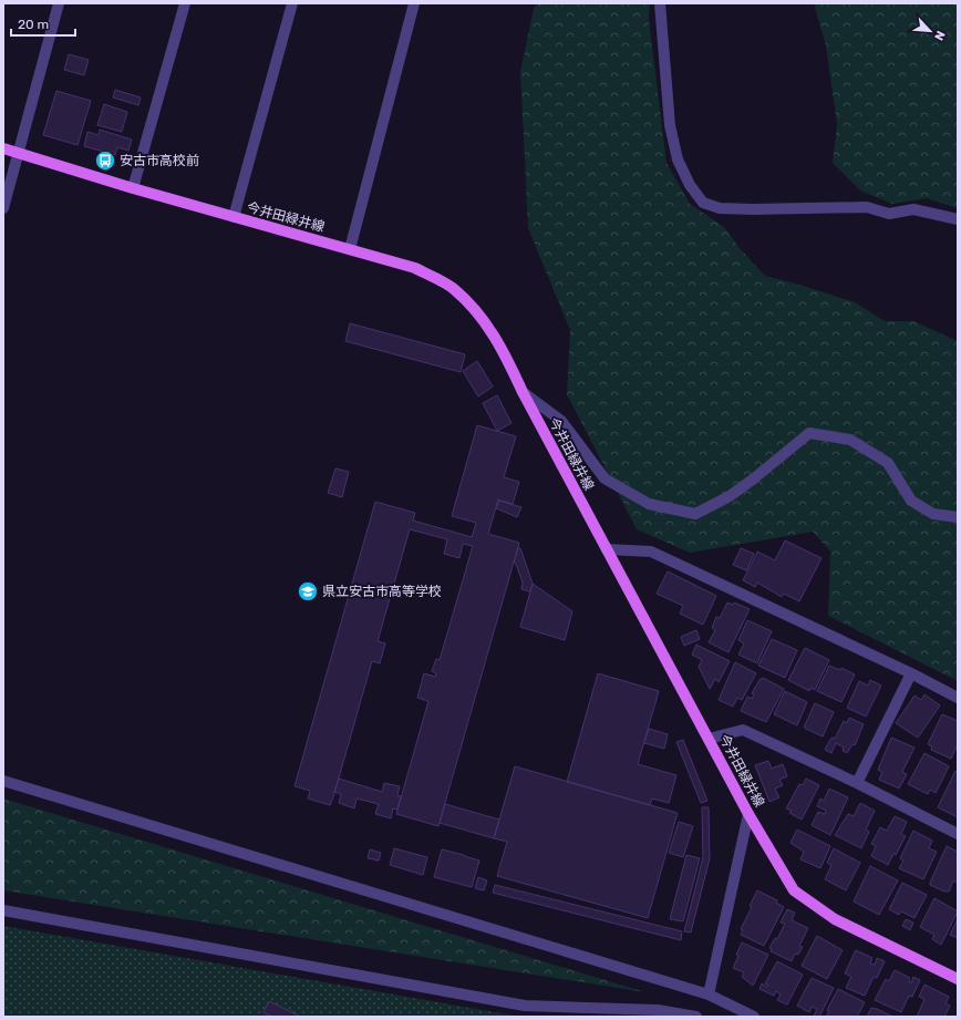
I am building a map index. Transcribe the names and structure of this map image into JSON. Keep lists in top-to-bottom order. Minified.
{"streets":{"main road":["今井田緑井線"]},"places":{"bus stop":["安古市高校前"],"school or university":["県立安古市高等学校"]},"scale_bar":"20 m","north":"bottom right"}
